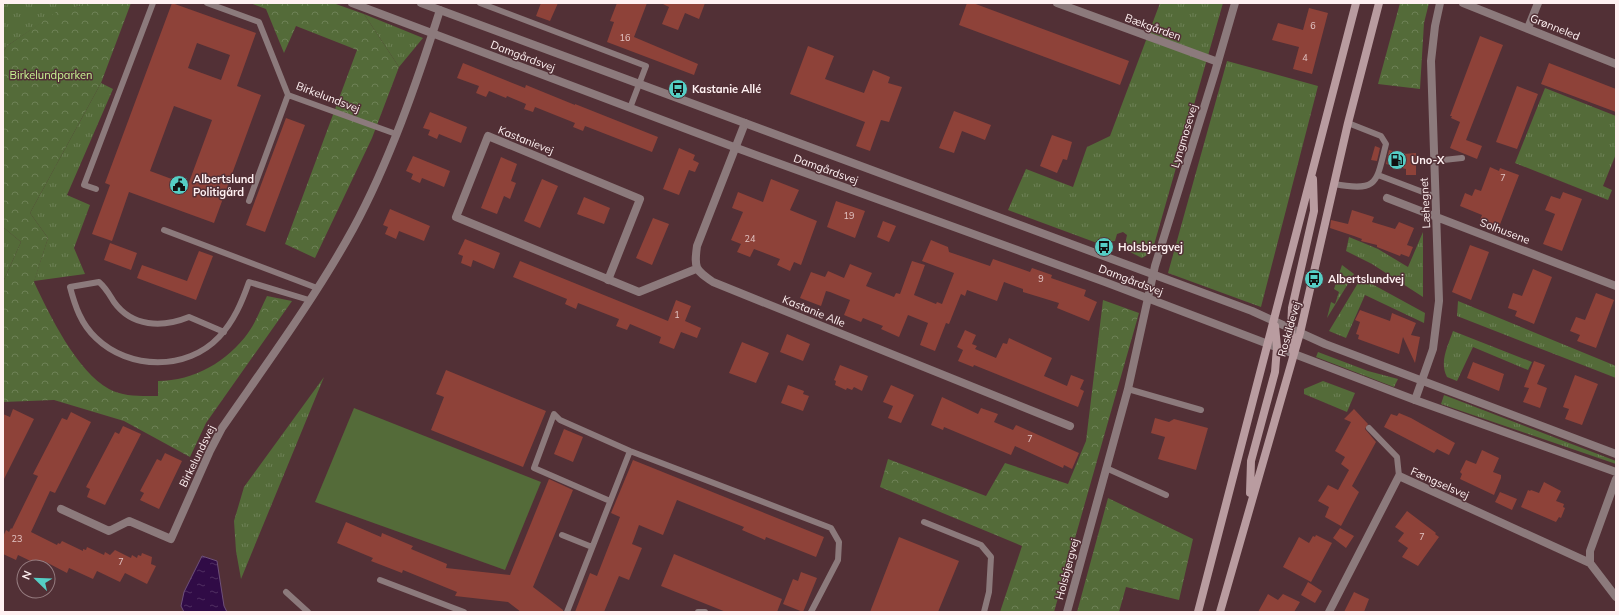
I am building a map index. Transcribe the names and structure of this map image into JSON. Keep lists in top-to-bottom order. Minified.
{"streets":{"main road":["Roskildevej"],"street":["Bækgården","Grønneled","Damgårdsvej","Birkelundsvej","Lyngmosevej","Kastanievej","Læhegnet","Solhusene","Kastanie Alle","Fængselsvej","Holsbjergvej"]},"crossings":[["Bækgården","Lyngmosevej"],["Damgårdsvej","Birkelundsvej"],["Damgårdsvej","Lyngmosevej"],["Damgårdsvej","Roskildevej"],["Damgårdsvej","Holsbjergvej"],["Lyngmosevej","Holsbjergvej"],["Kastanievej","Kastanie Alle"],["Læhegnet","Solhusene"]],"parks":["Birkelundparken"],"places":{"bus stop":["Kastanie Allé","Holsbjergvej","Albertslundvej"],"fuel station":["Uno-X"],"public building":["Albertslund Politigård"]},"house_numbers":["6","16","4","7","19","24","9","1","7","7","23","7"],"north":"top left"}
